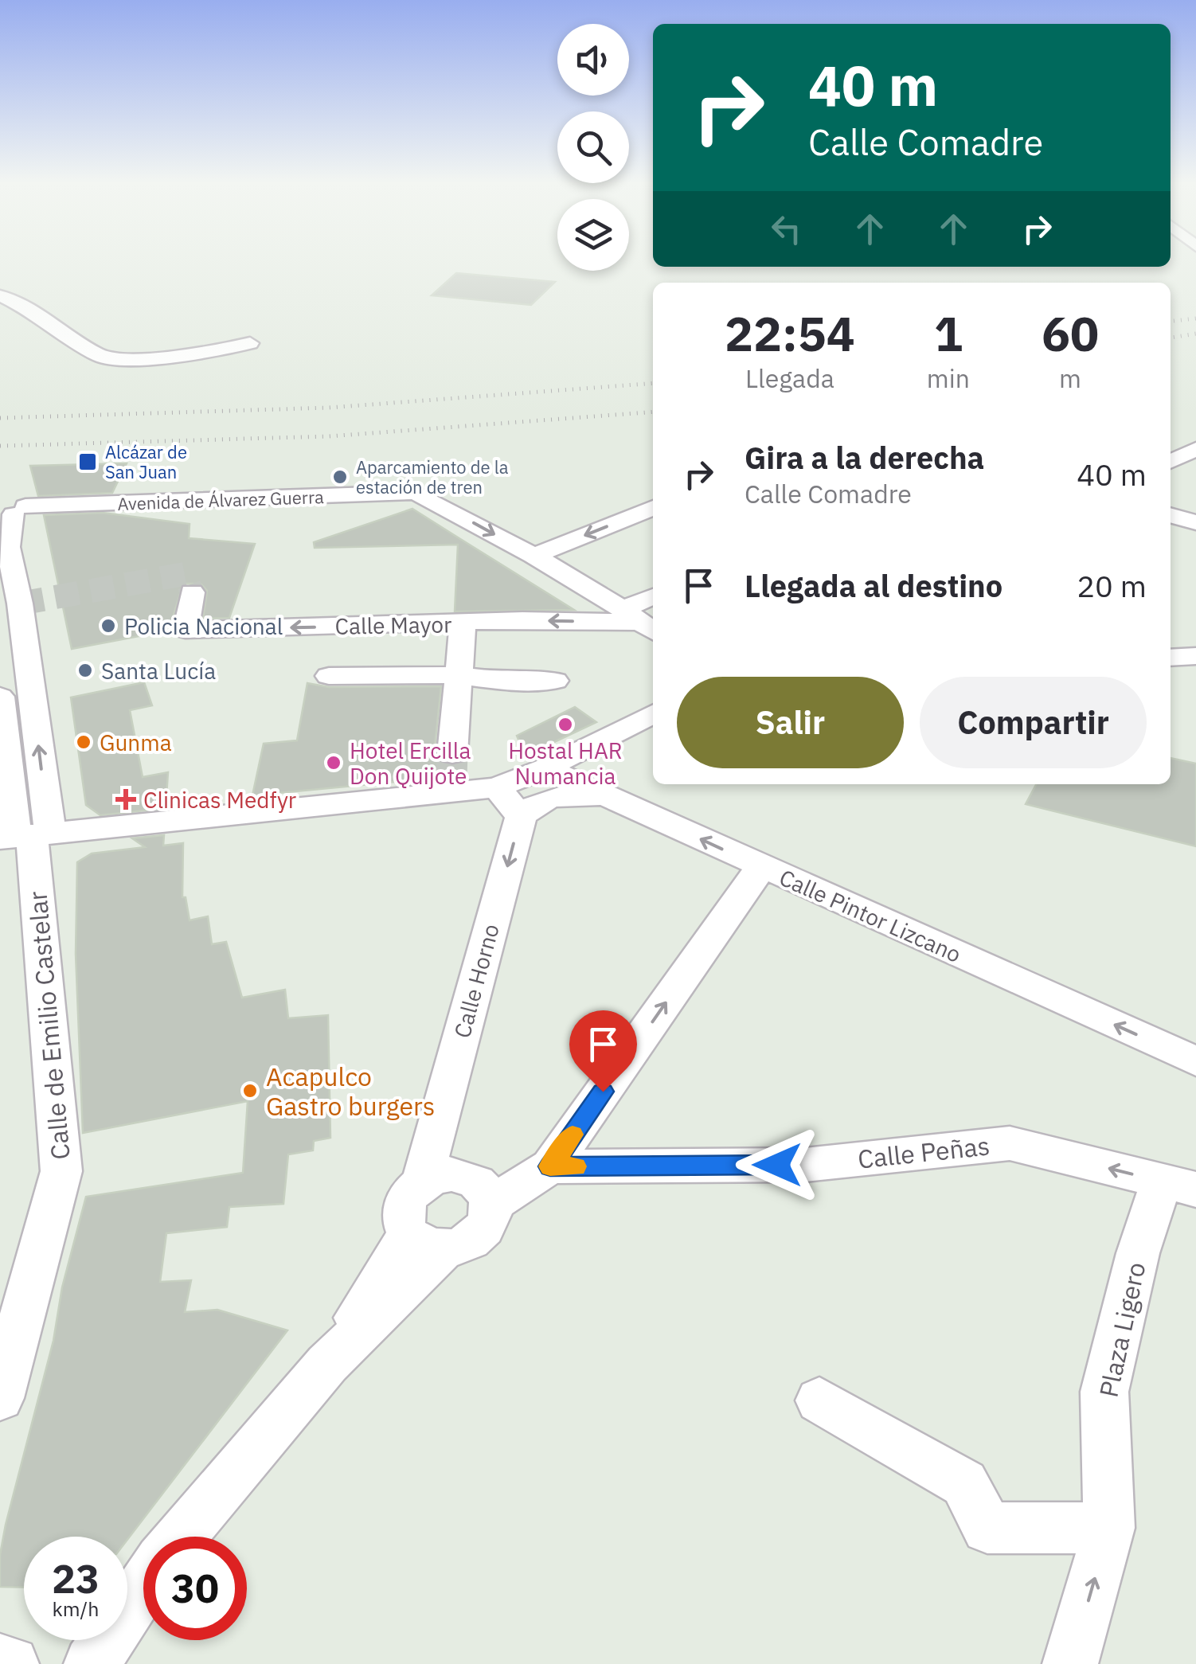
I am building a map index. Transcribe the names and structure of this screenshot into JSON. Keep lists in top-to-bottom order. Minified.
{"streets":{"street":["Avenida de Álvarez Guerra","Calle Mayor","Calle Pintor Lizcano","Calle Horno","Calle de Emilio Castelar","Calle Peñas","Plaza Ligero"]},"crossings":[["Avenida de Álvarez Guerra","Calle de Emilio Castelar"],["Calle Peñas","Plaza Ligero"]],"one_way":["Calle Pintor Lizcano","Calle Peñas"],"places":{"transit":["Alcázar de San Juan"],"other":["Aparcamiento de la estación de tren","Policia Nacional","Santa Lucía","Hostal HAR Numancia","Gunma","Hotel Ercilla Don Quijote","Acapulco Gastro burgers"],"health":["Clinicas Medfyr"]},"page":{"turn":["40 m","Calle Comadre"],"eta":["22:54","Llegada","1","min","60","m"],"list":[{"name":"Gira a la derecha","note":"Calle Comadre","value":"40 m"},{"name":"Llegada al destino","value":"20 m"}],"buttons":["Salir","Compartir"],"speed":"23 km/h","limit":"30"}}
